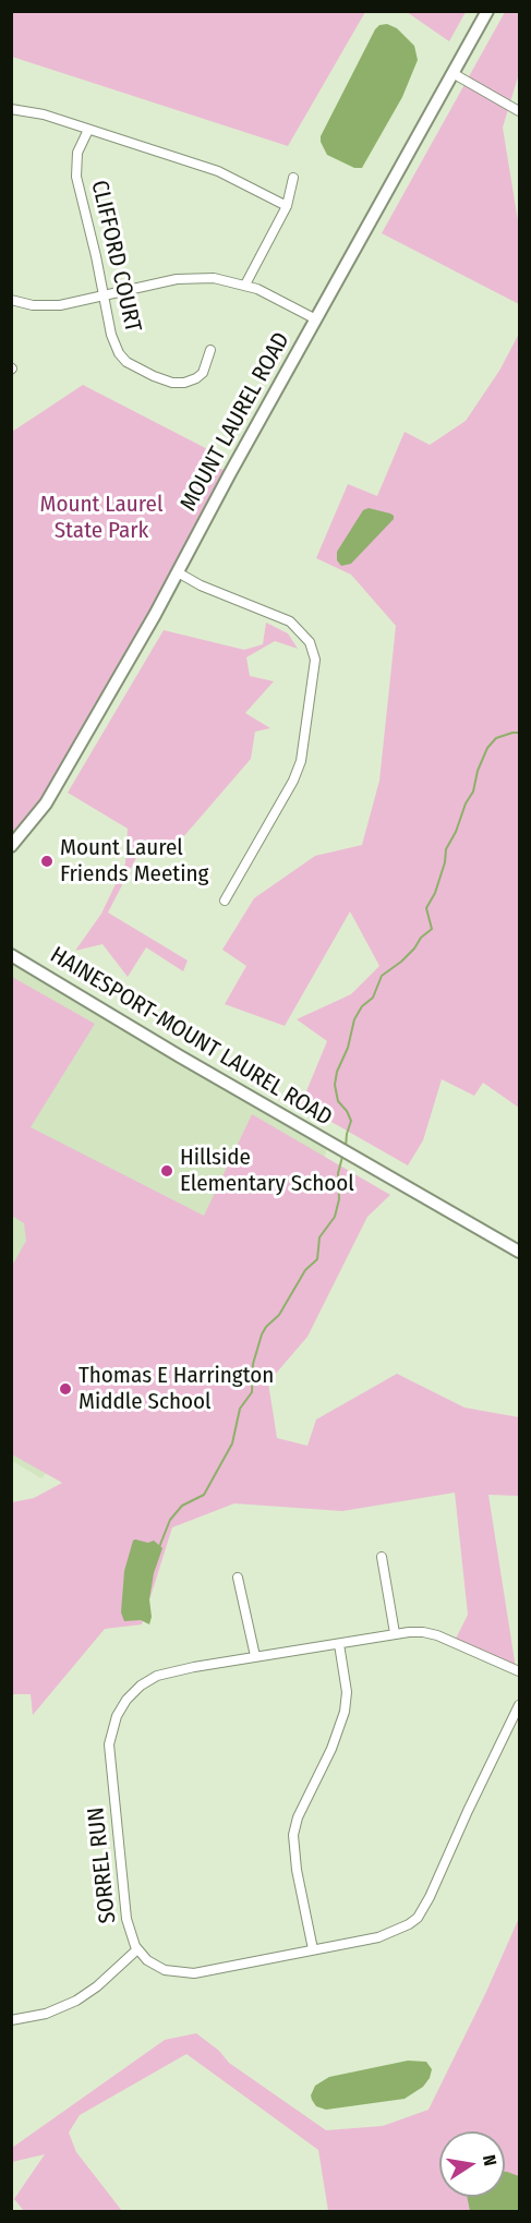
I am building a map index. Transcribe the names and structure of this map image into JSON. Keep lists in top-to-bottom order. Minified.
{"streets":{"main road":["MOUNT LAUREL ROAD","HAINESPORT-MOUNT LAUREL ROAD"],"street":["CLIFFORD COURT","SORREL RUN"]},"parks":["Mount Laurel State Park"],"places":["Mount Laurel Friends Meeting","Hillside Elementary School","Thomas E Harrington Middle School"],"north":"right"}
